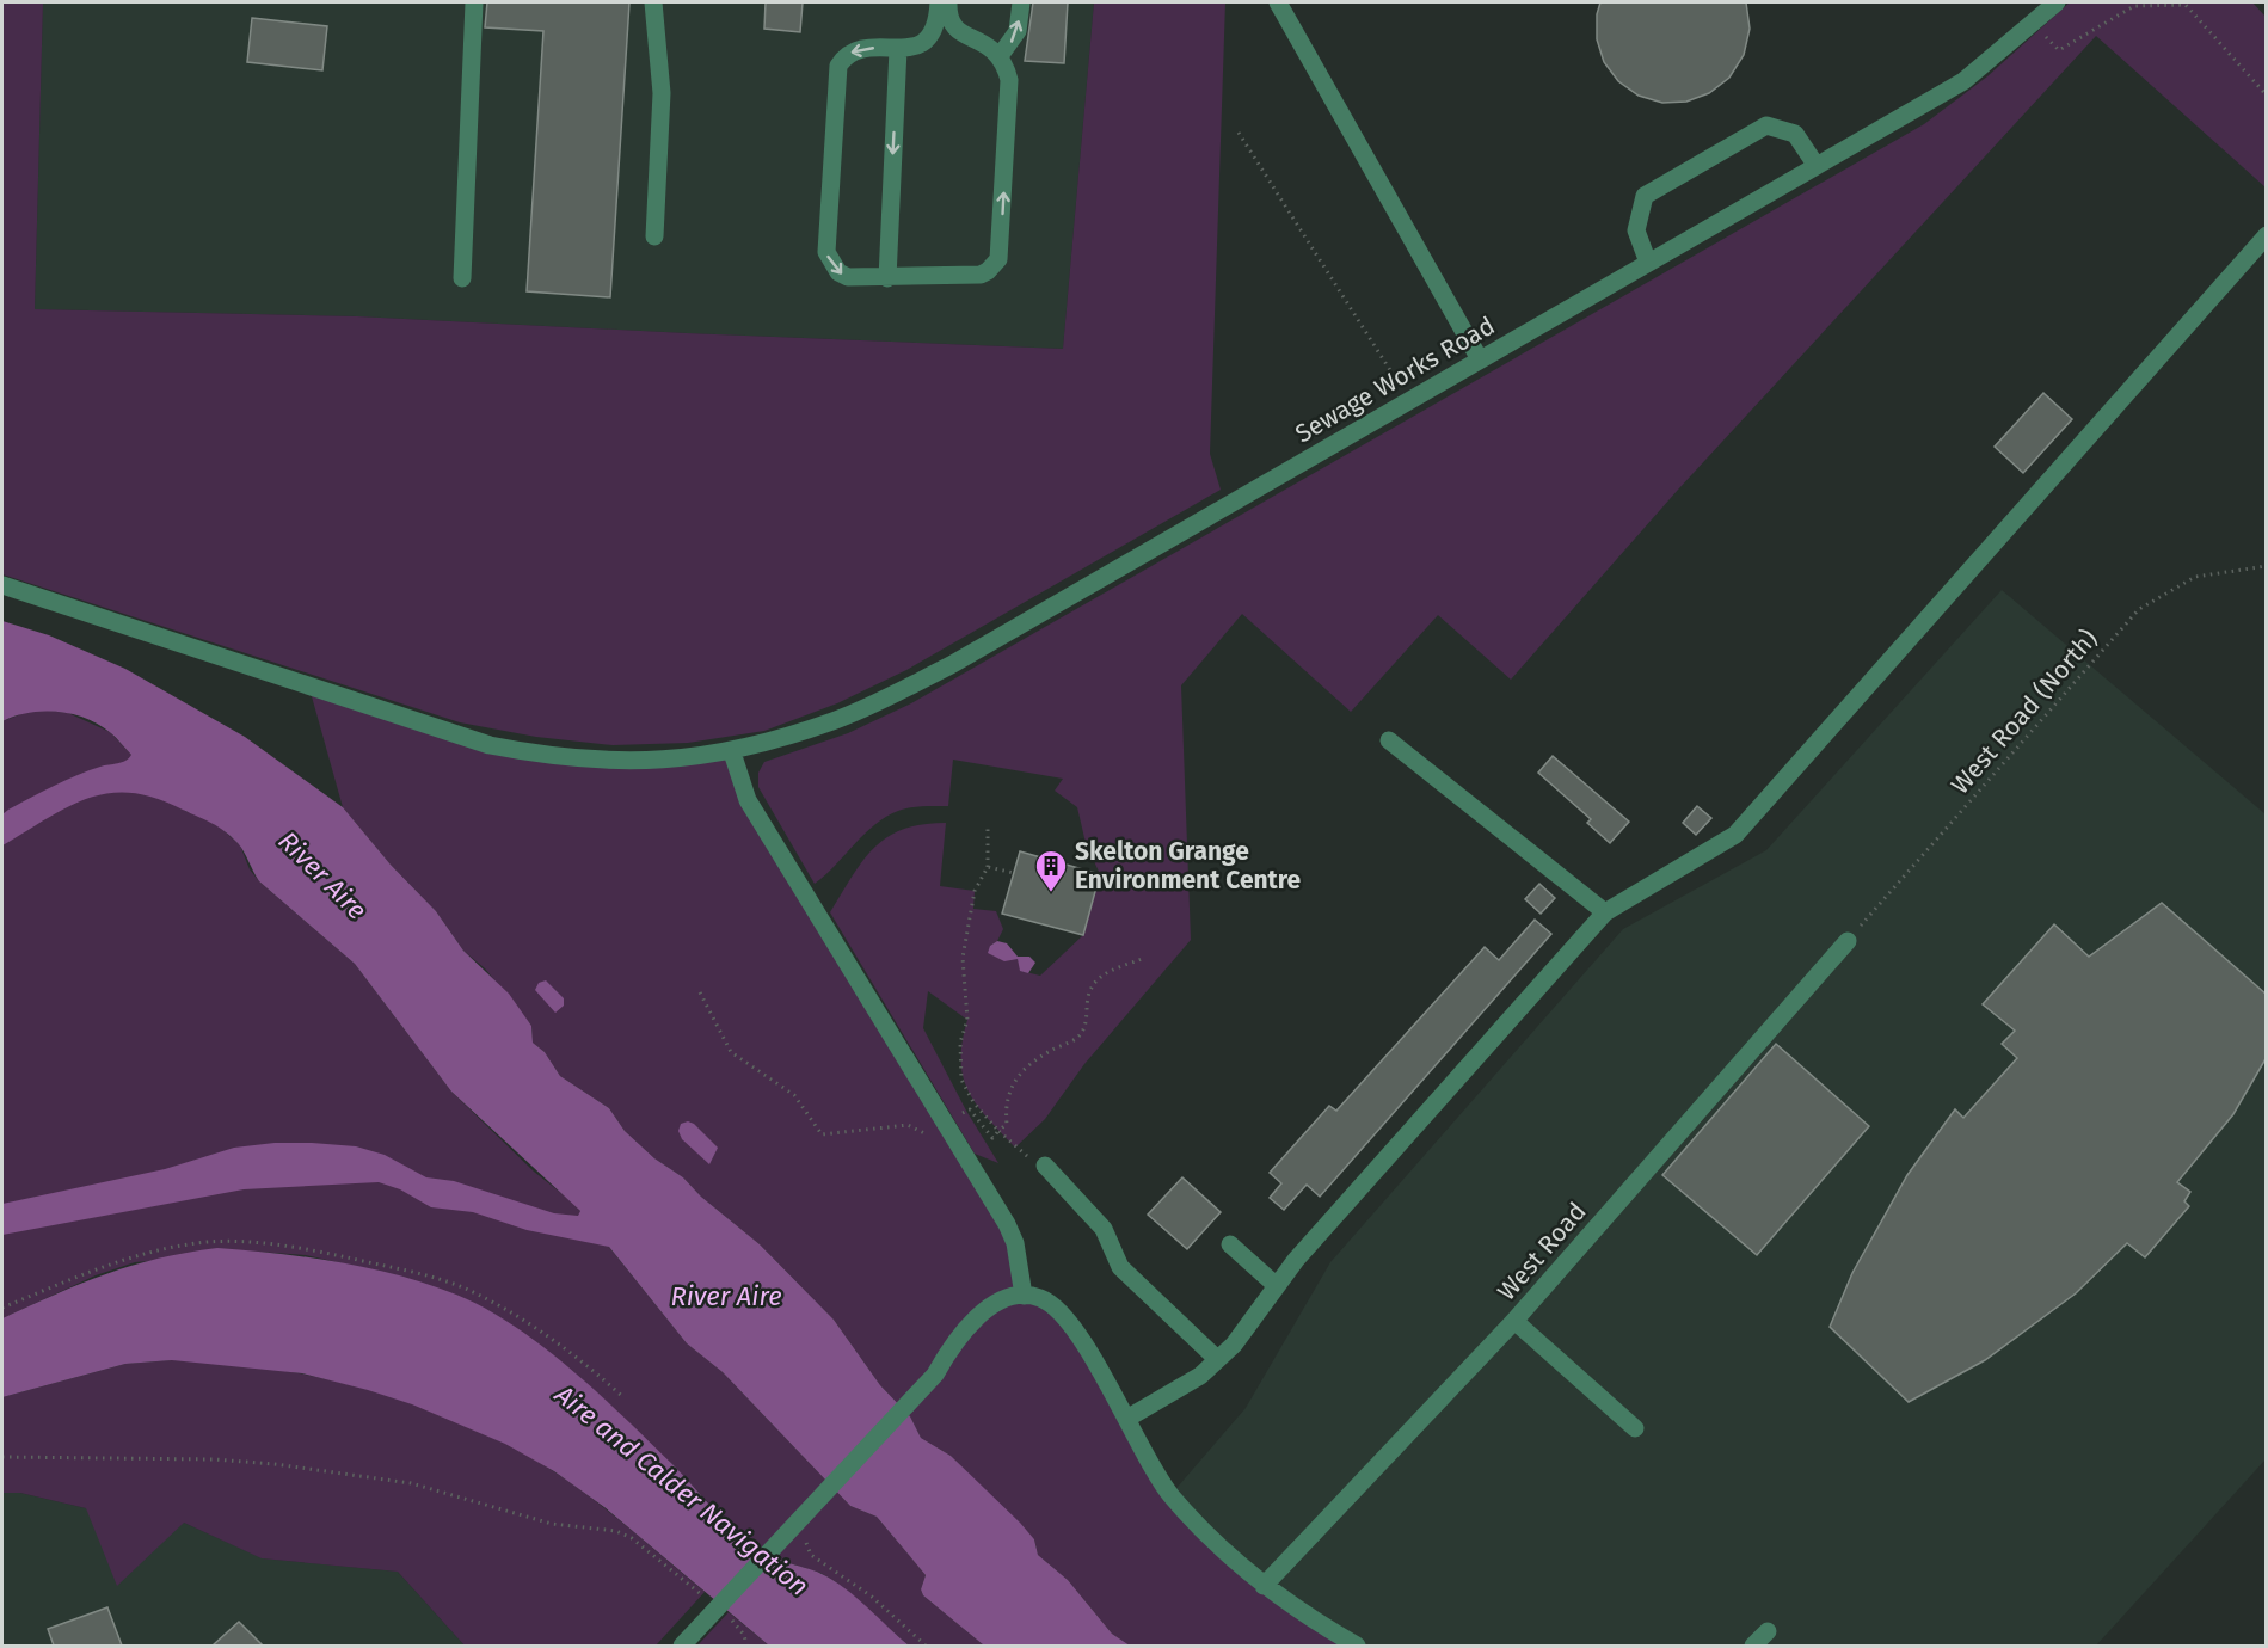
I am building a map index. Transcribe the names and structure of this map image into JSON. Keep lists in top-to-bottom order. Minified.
{"streets":{"street":["Sewage Works Road","West Road"],"path":["West Road (North)"]},"crossings":[["West Road (North)","West Road"]],"water":["River Aire","Aire and Calder Navigation"],"places":{"building":["Skelton Grange Environment Centre"]}}
